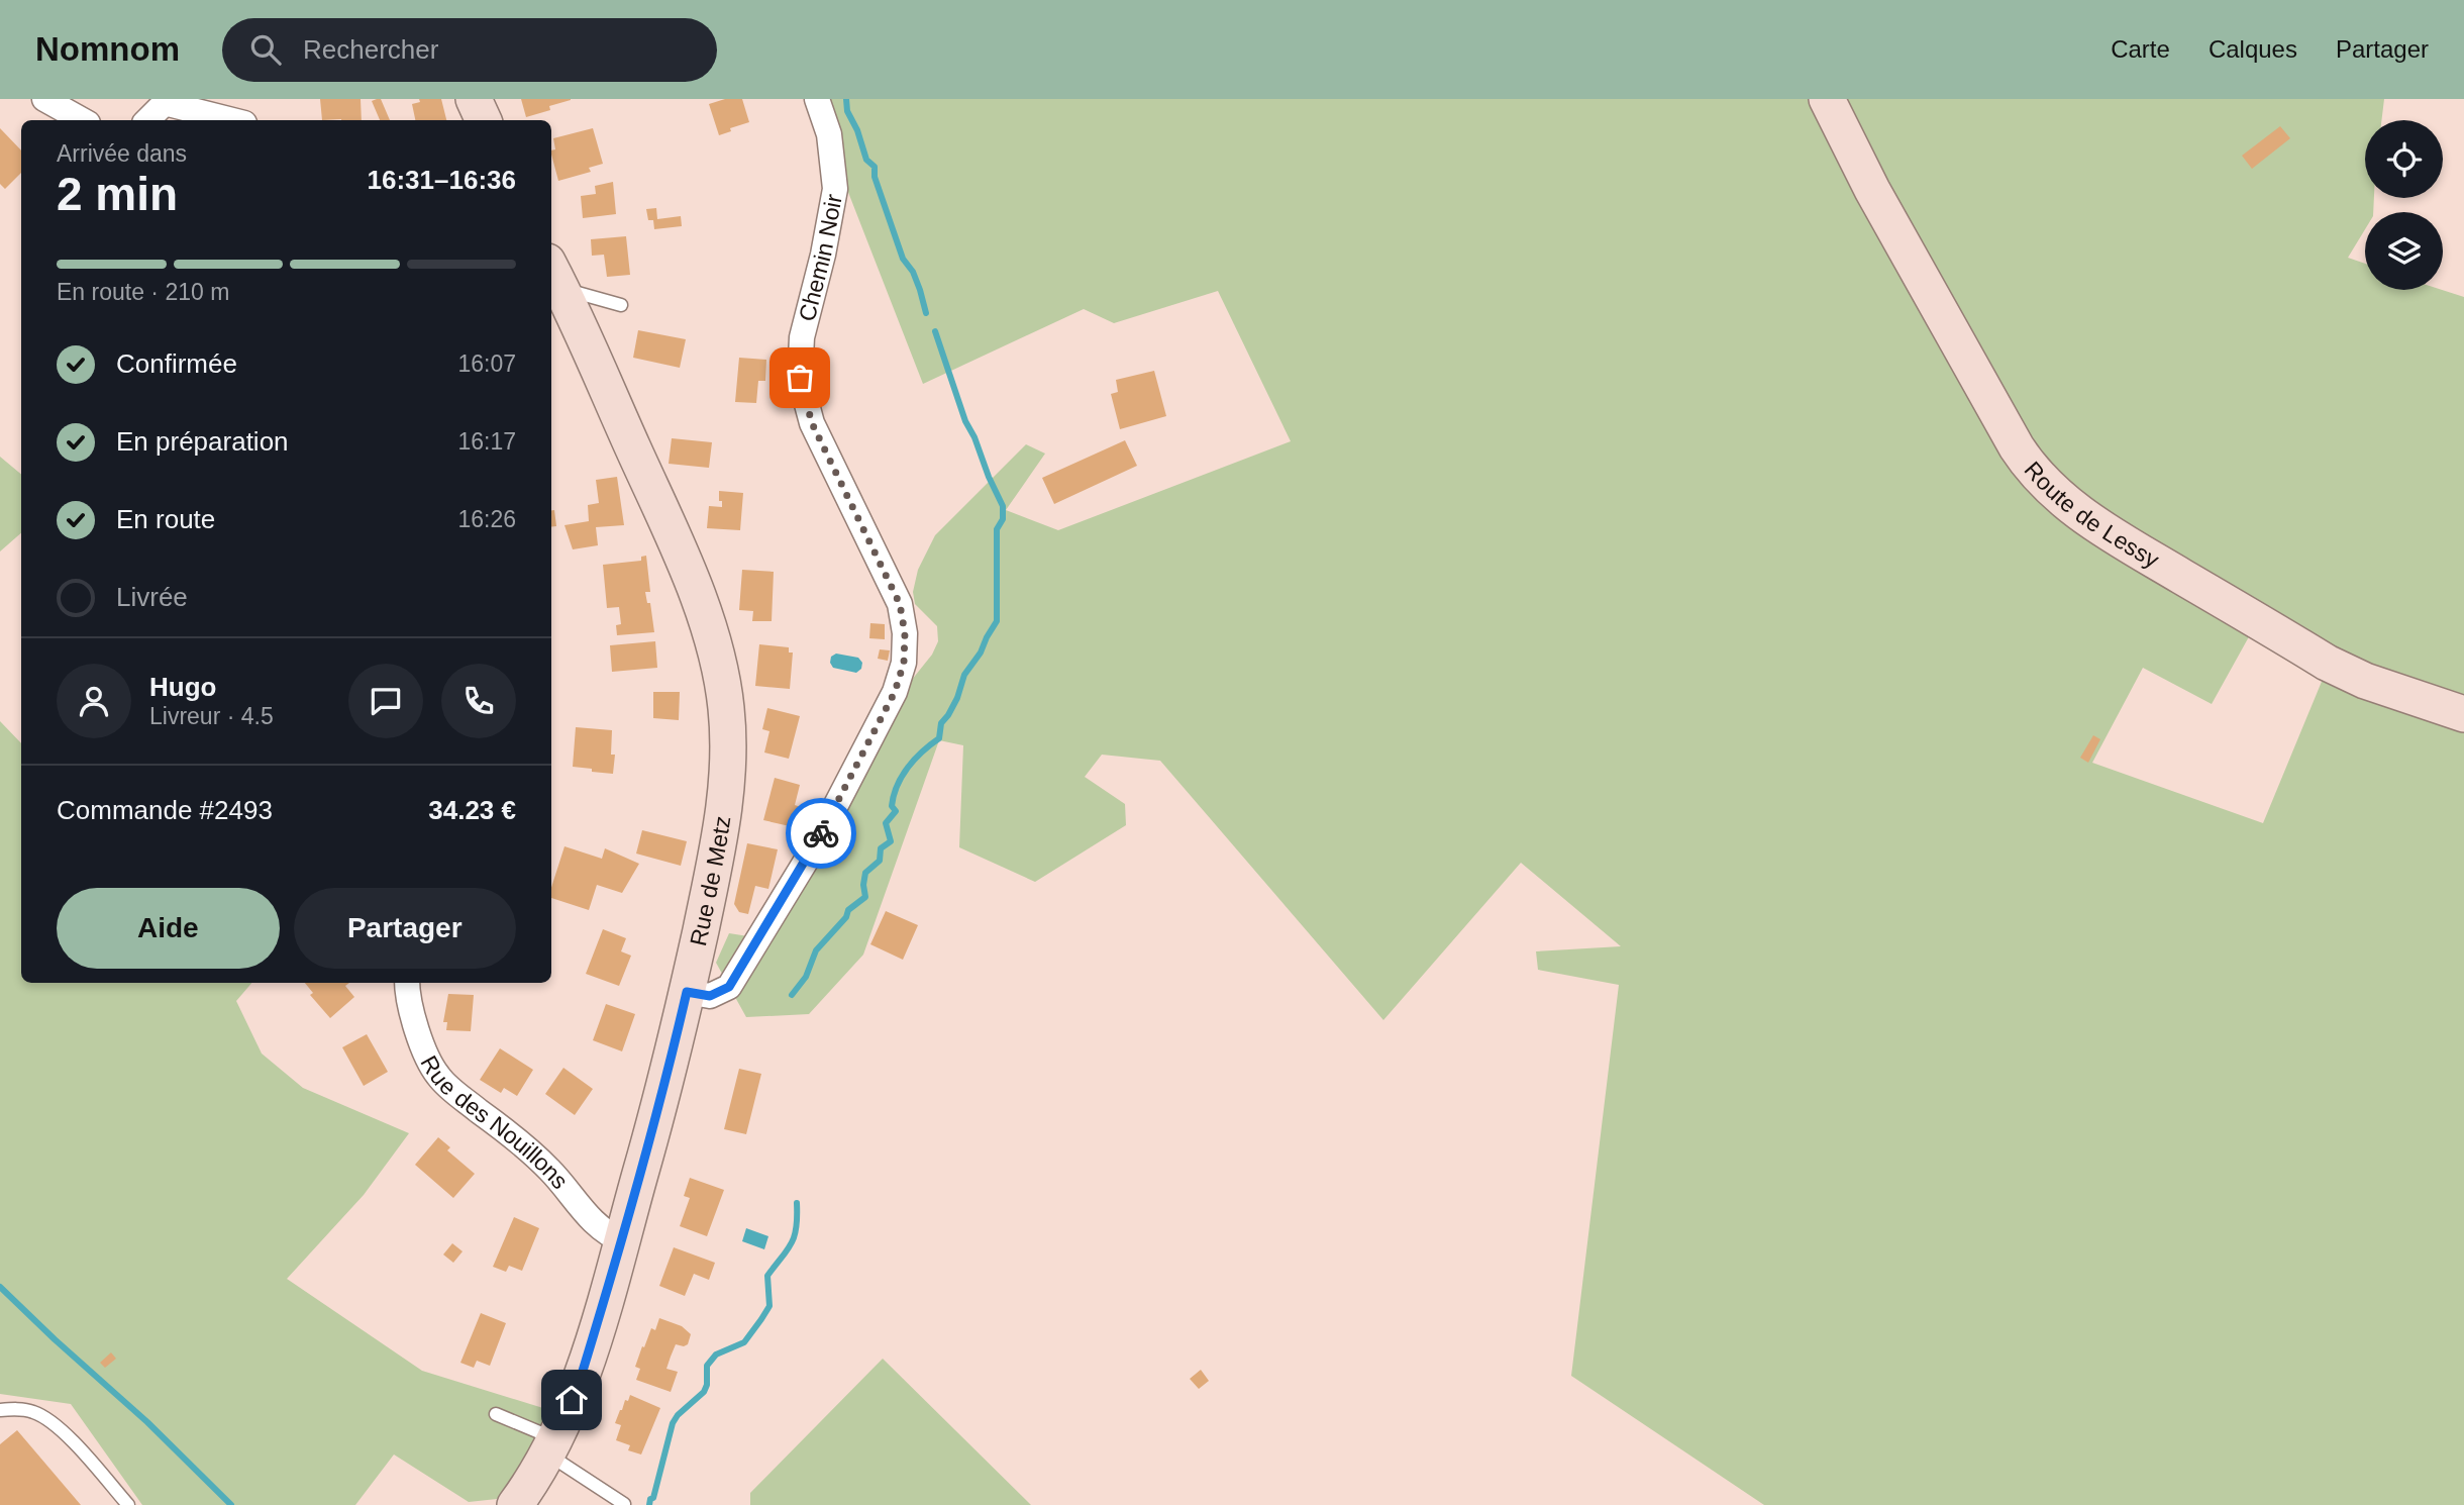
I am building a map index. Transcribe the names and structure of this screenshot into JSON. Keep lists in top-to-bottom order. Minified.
{"streets":{"main road":["Route de Lessy","Rue de Metz"],"street":["Chemin Noir","Rue des Nouillons"]},"crossings":[["Chemin Noir","Rue de Metz"],["Rue de Metz","Rue des Nouillons"]],"page":{"header":"Nomnom","search":"Rechercher","nav":["Carte","Calques","Partager"],"heading":["2 min","Arrivée dans","16:31–16:36"],"panel":["Hugo","Livreur · 4.5","Commande #2493","34.23 €"],"bar":"En route · 210 m","list":[["Confirmée","16:07"],["En préparation","16:17"],["En route","16:26"],"Livrée"],"buttons":["Aide","Partager"]}}
